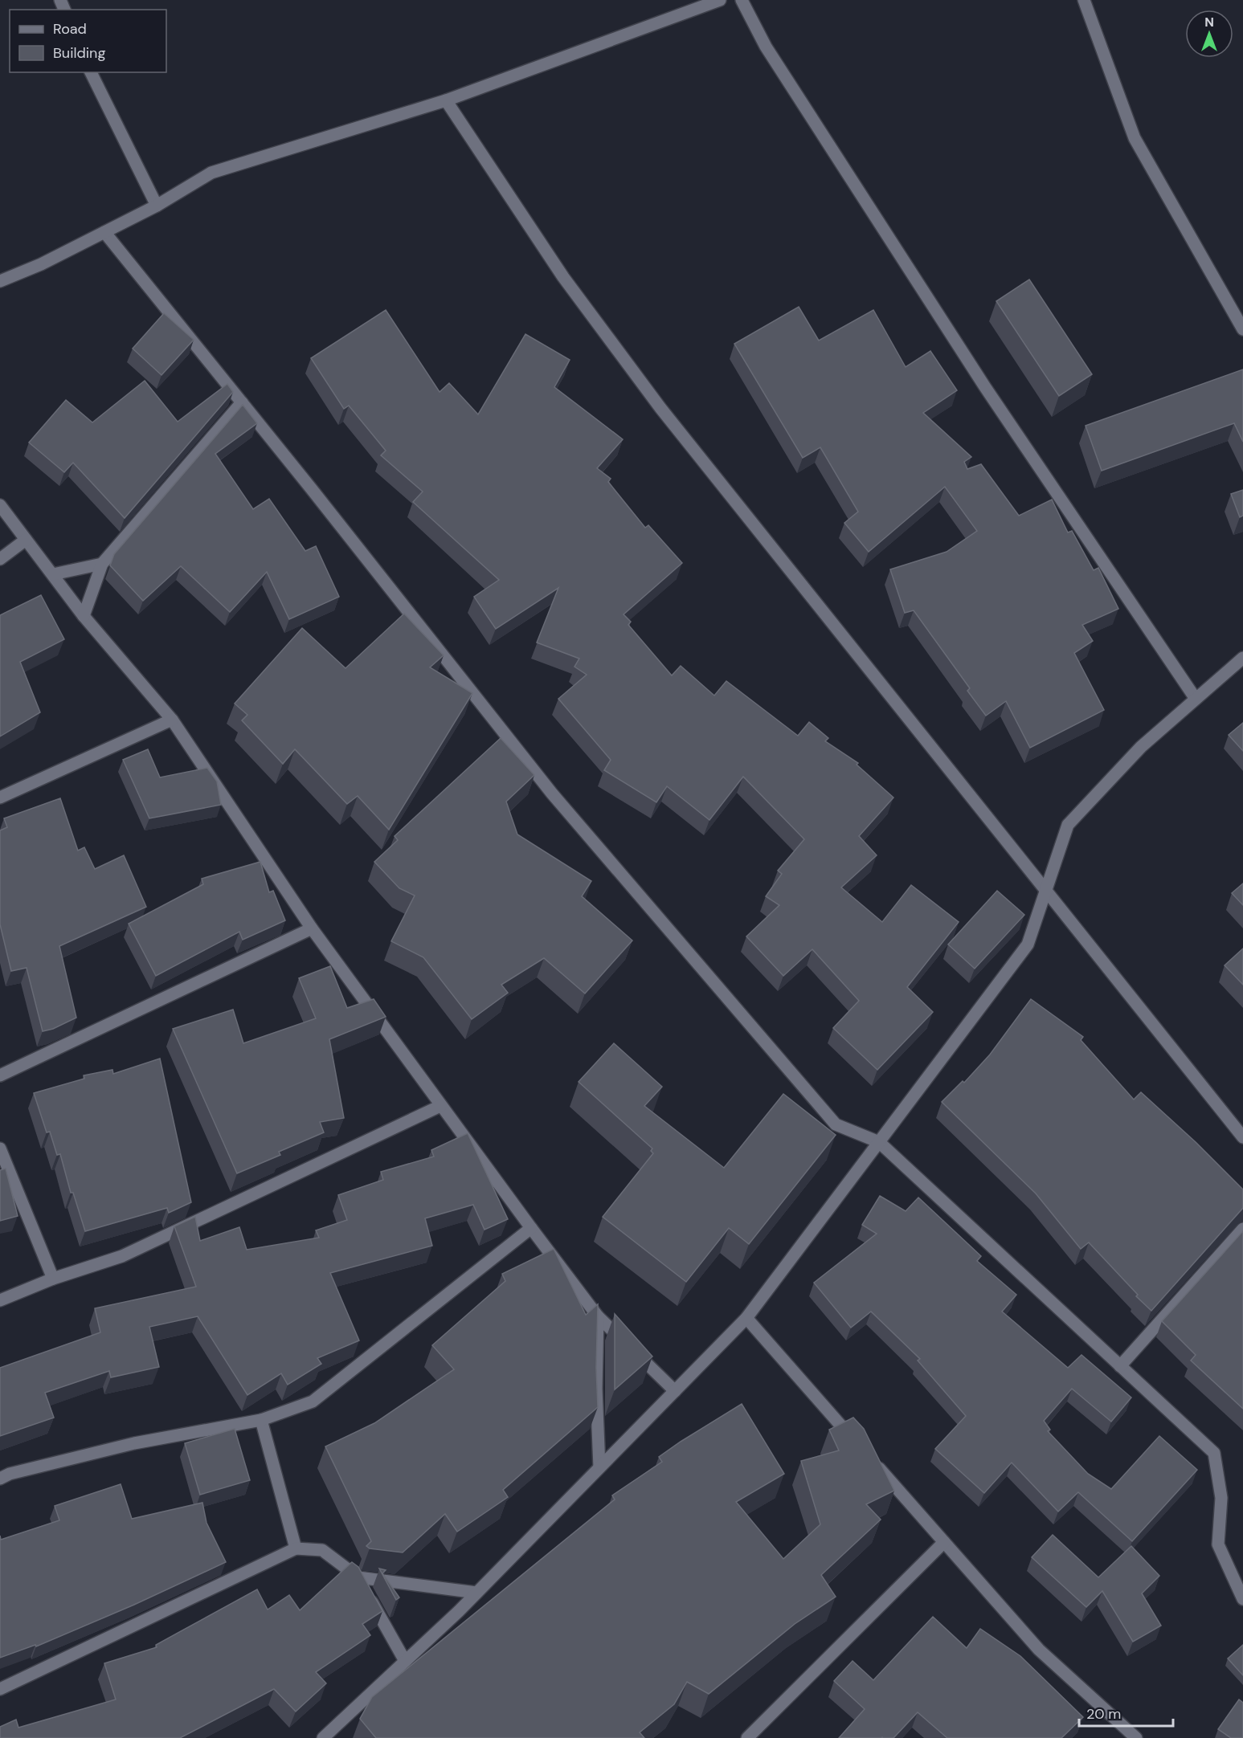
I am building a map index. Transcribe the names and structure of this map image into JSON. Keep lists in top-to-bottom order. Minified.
{"legend":["Road","Building"],"scale_bar":"20 m","north":"top"}
